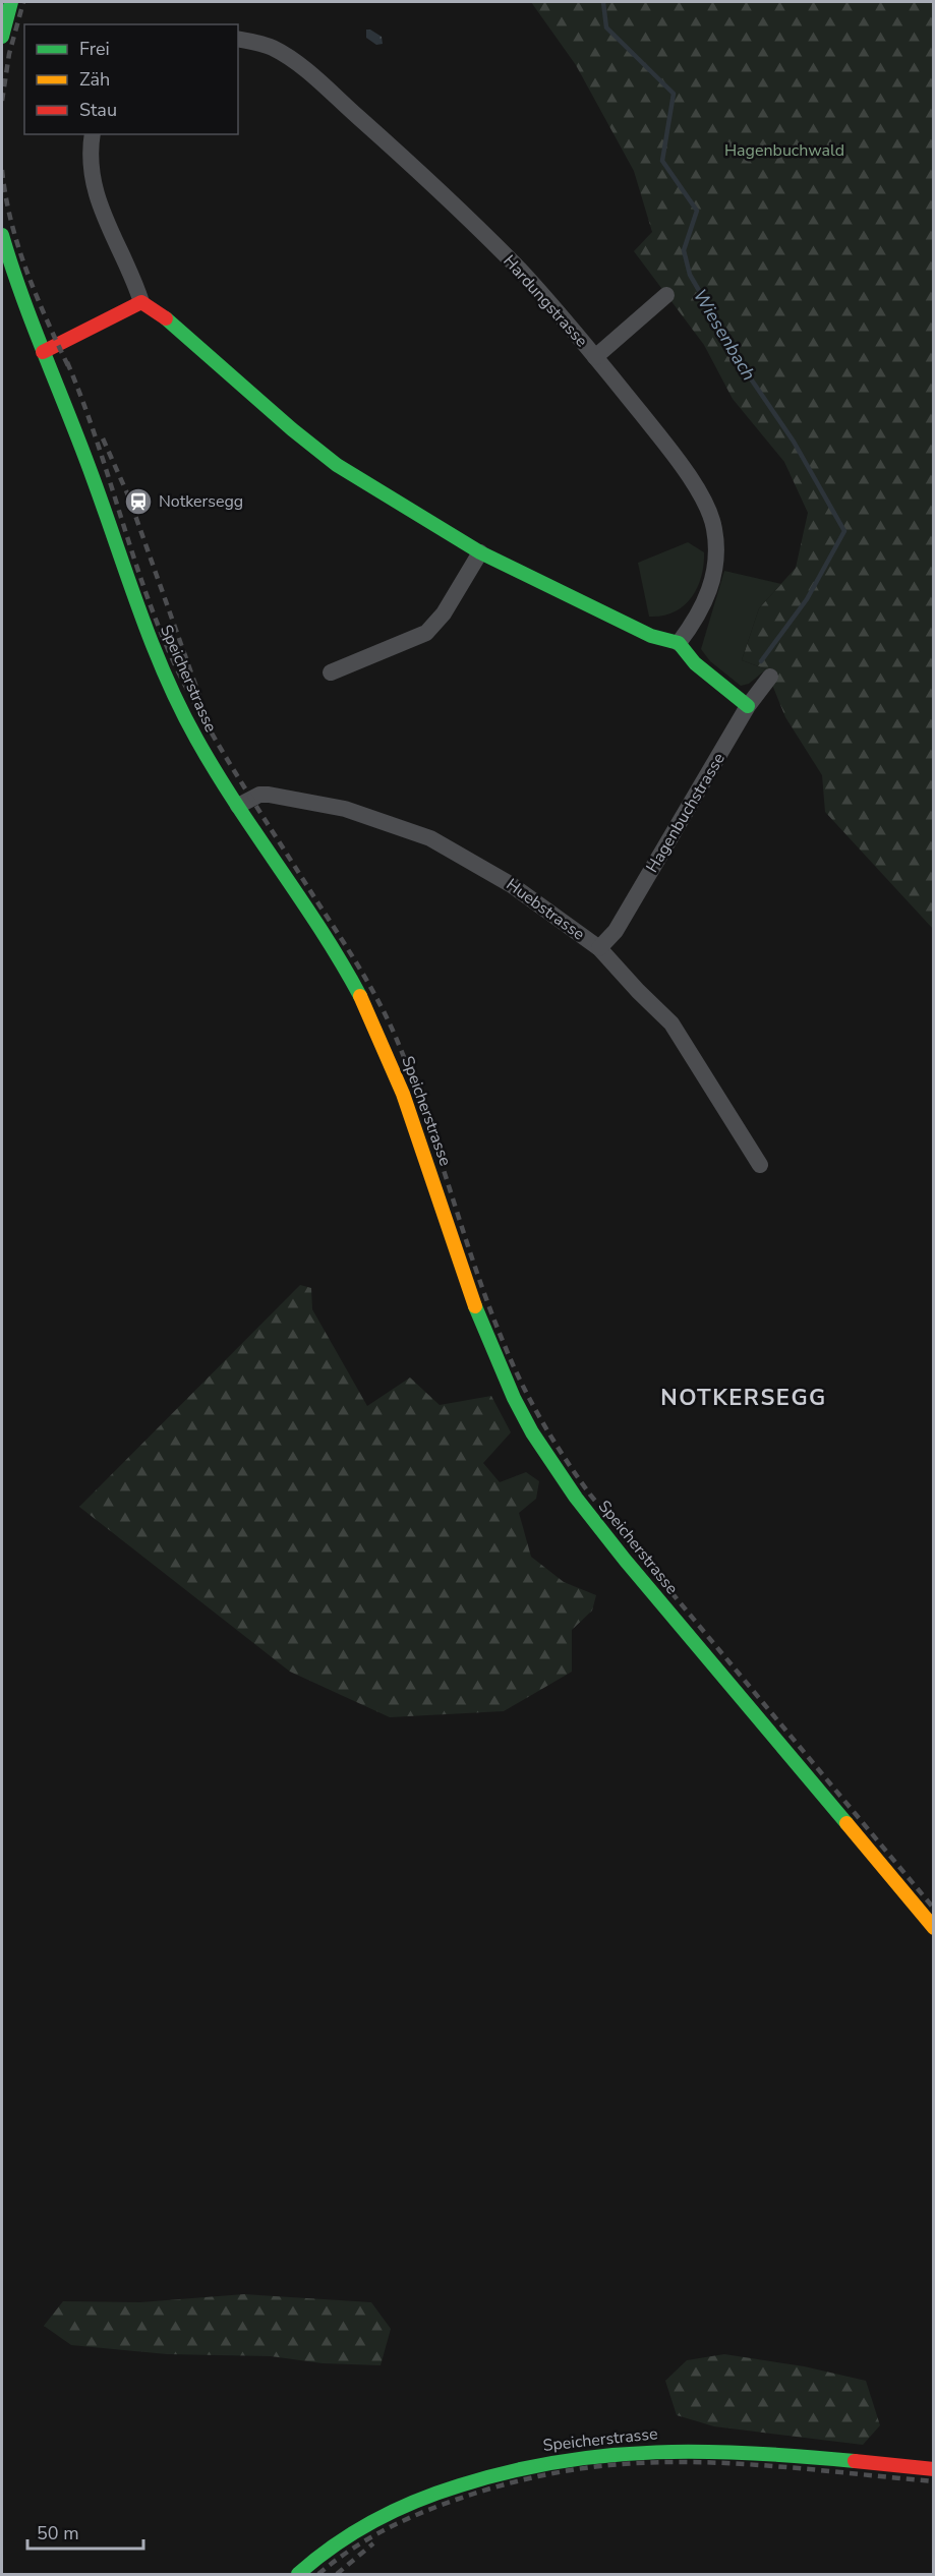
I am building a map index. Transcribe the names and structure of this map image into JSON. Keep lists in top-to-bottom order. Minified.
{"streets":{"main road":["Speicherstrasse"],"street":["Hardungstrasse","Hagenbuchstrasse","Huebstrasse"]},"crossings":[["Speicherstrasse","Huebstrasse"],["Hagenbuchstrasse","Huebstrasse"]],"districts":["NOTKERSEGG"],"water":["Wiesenbach"],"parks":["Hagenbuchwald"],"places":{"station":["Notkersegg"]},"legend":["Frei","Zäh","Stau"],"scale_bar":"50 m"}
